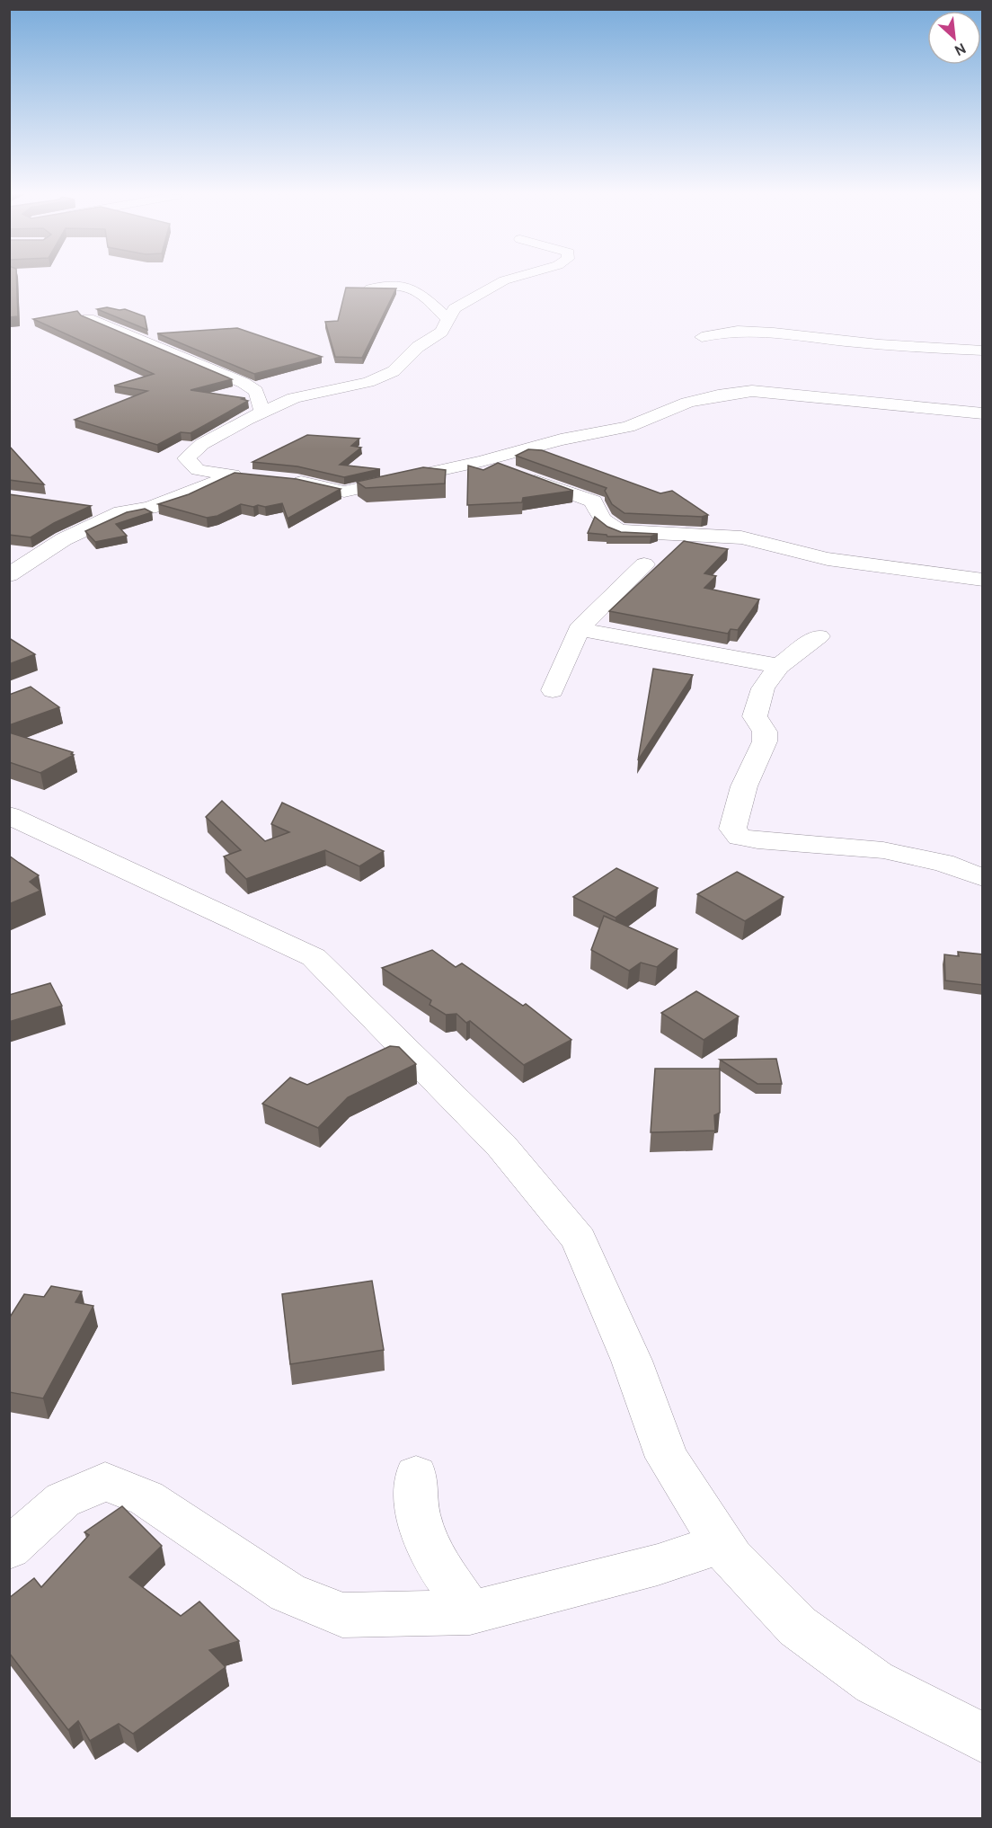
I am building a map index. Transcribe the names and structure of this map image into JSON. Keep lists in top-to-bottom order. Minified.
{"north":"bottom right"}
